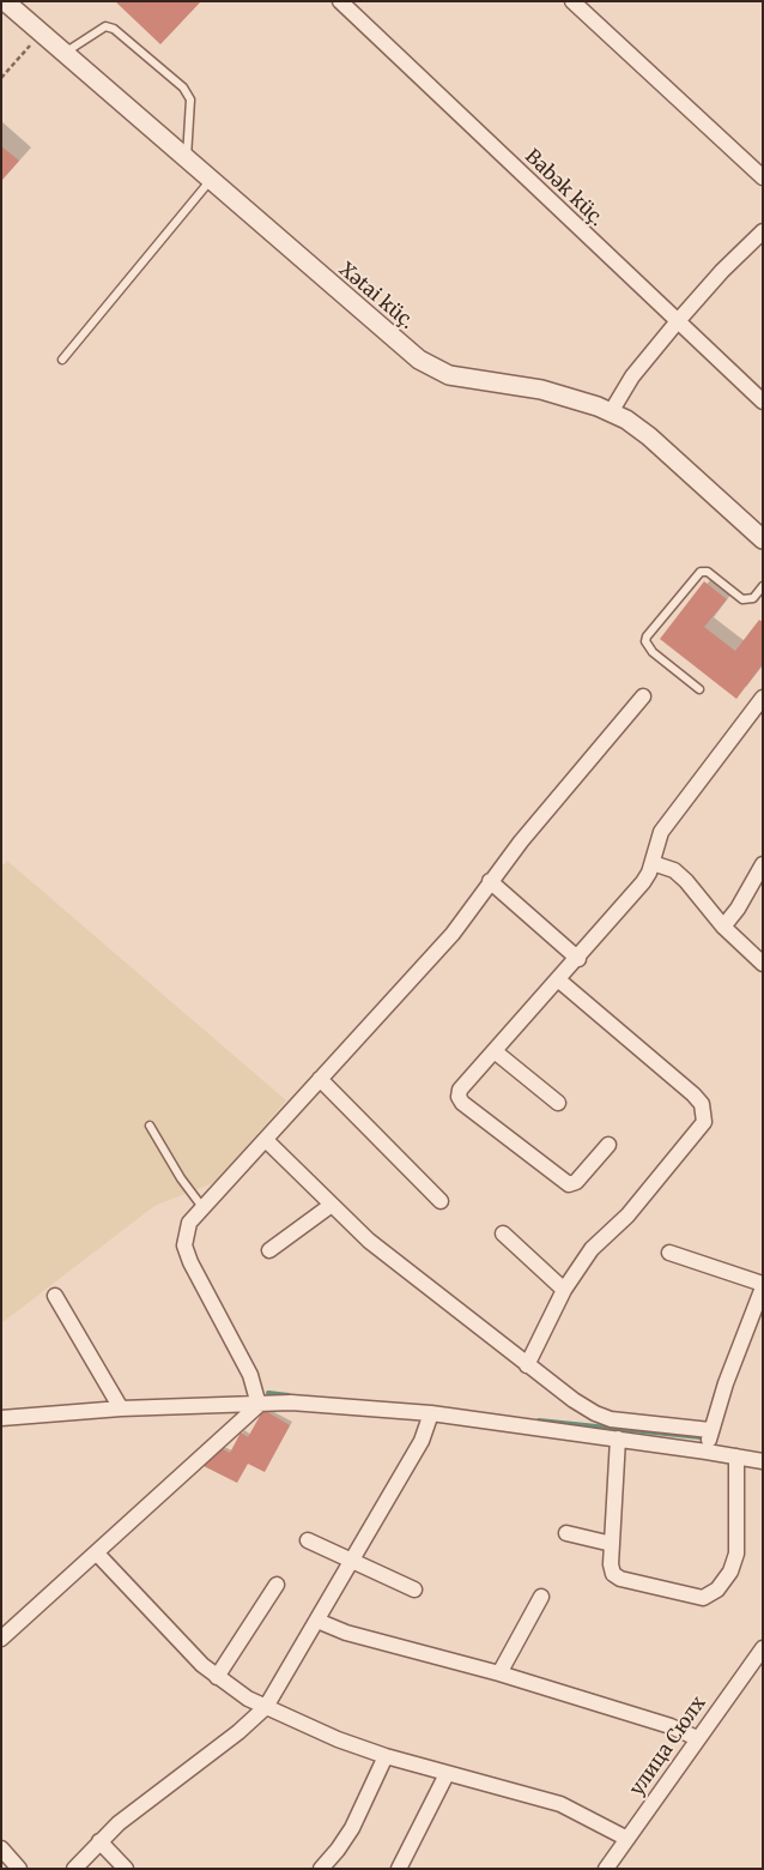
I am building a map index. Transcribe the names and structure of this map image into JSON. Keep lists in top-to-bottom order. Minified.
{"streets":{"street":["Babək küç.","Xətai küç.","улица Сюлх"]}}
